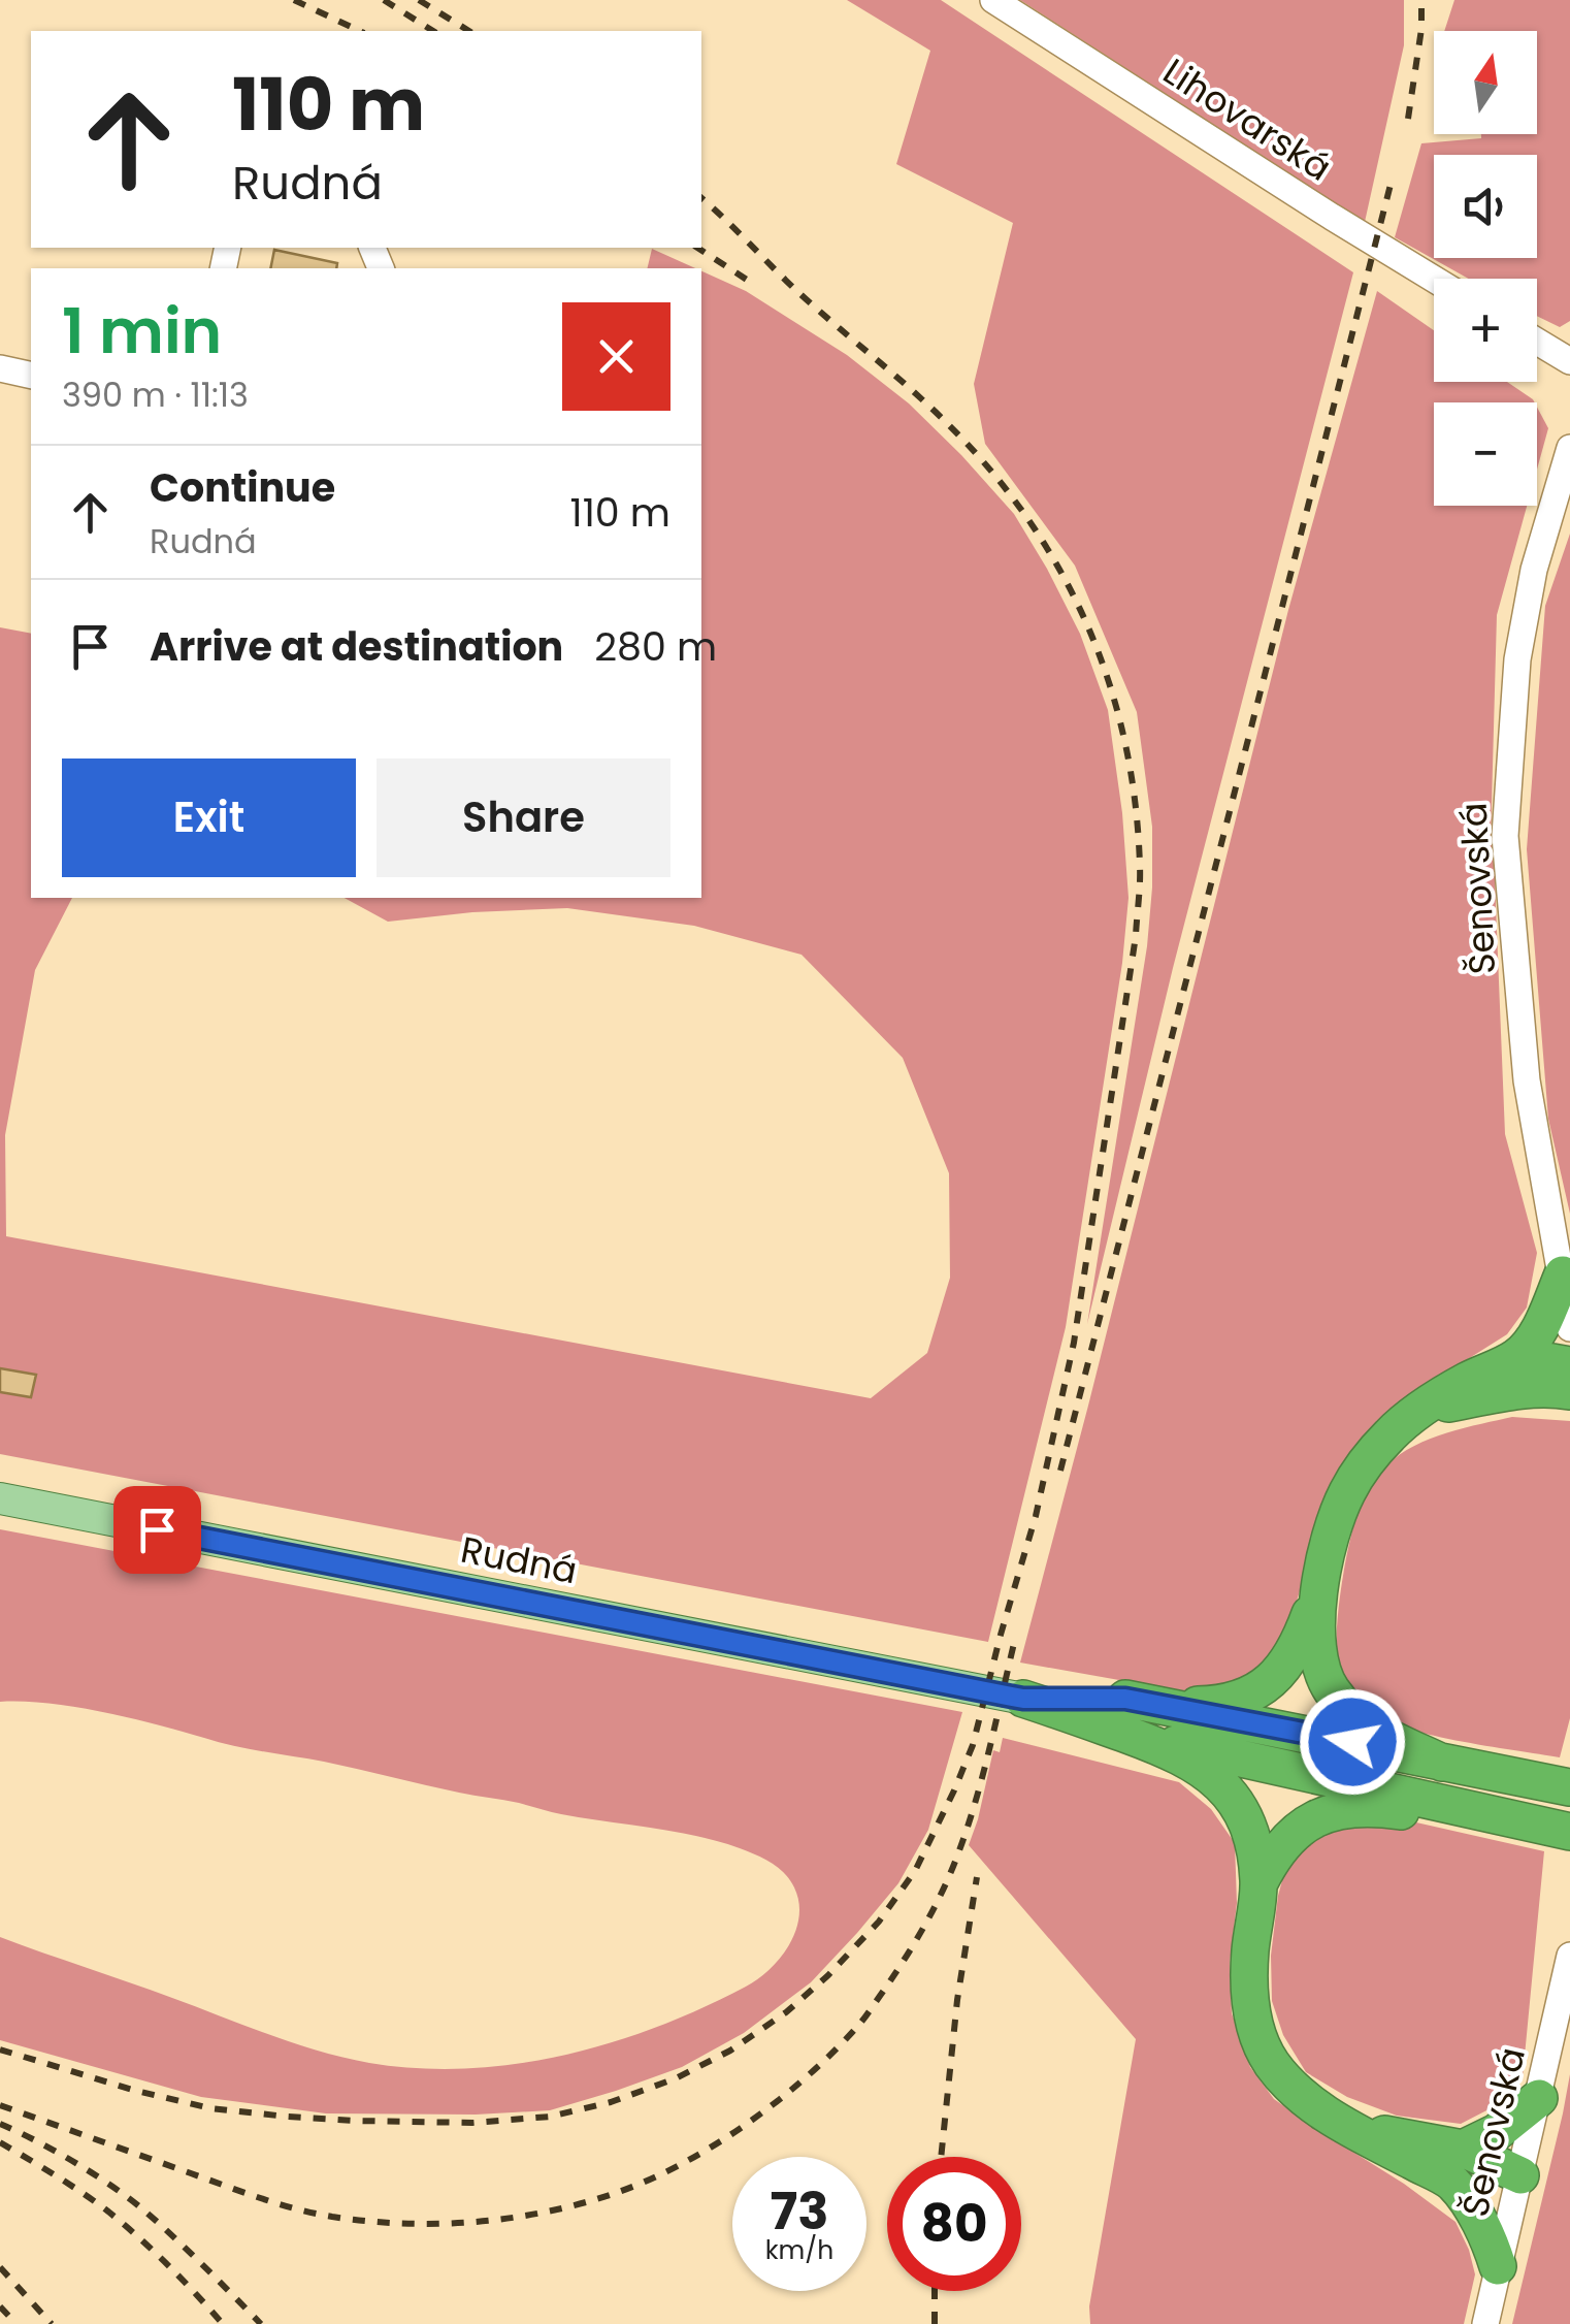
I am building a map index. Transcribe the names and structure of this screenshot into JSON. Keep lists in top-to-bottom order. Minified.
{"streets":{"main road":["Rudná"],"street":["Lihovarská","Šenovská"]},"north":"top","page":{"map_buttons":["+","−"],"turn":["110 m","Rudná"],"heading":["1 min","390 m · 11:13"],"list":[{"name":"Continue","note":"Rudná","value":"110 m"},{"name":"Arrive at destination","value":"280 m"}],"buttons":["Exit","Share"],"speed":"73 km/h","limit":"80"}}
